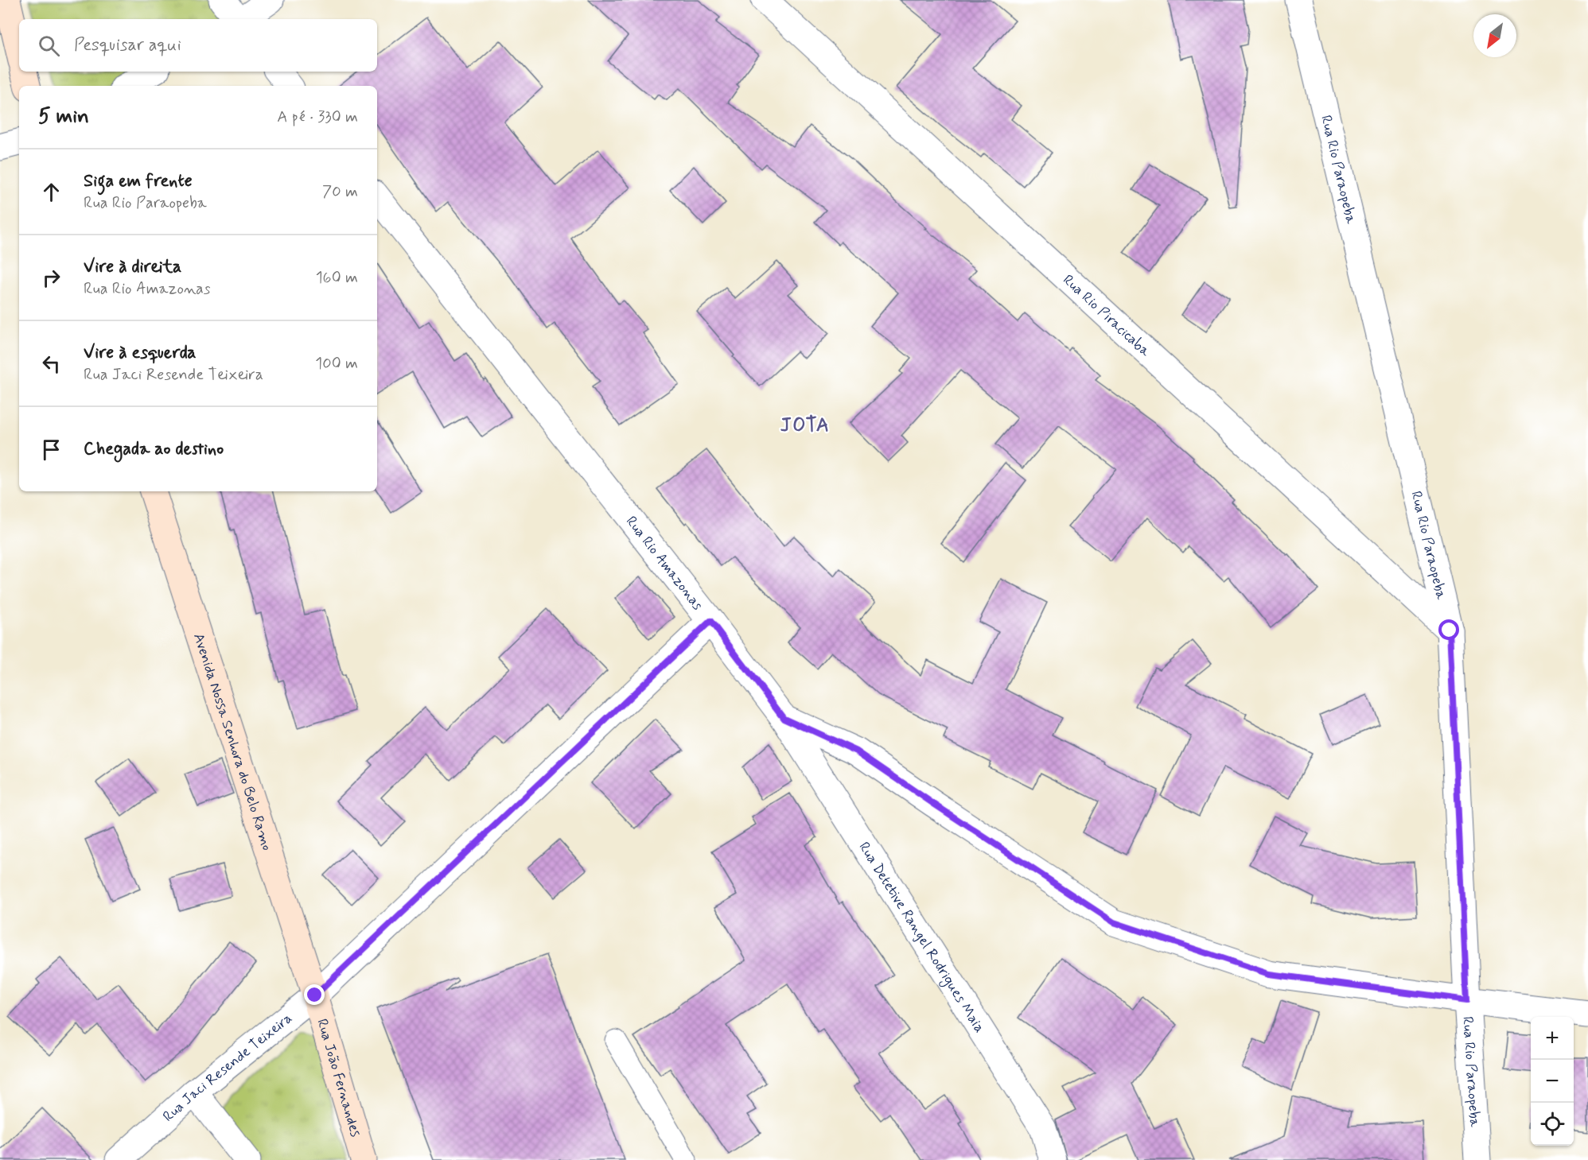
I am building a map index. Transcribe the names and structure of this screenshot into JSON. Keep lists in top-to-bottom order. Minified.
{"streets":{"street":["Rua Rio Paraopeba","Rua Rio Piracicaba","Rua Rio Amazonas","Avenida Nossa Senhora do Belo Ramo","Rua Detetive Rangel Rodrigues Maia","Rua Jaci Resende Teixeira","Rua João Fernandes"]},"crossings":[["Rua Rio Paraopeba","Rua Rio Piracicaba"],["Rua Rio Paraopeba","Rua Rio Amazonas"],["Rua Rio Amazonas","Rua Detetive Rangel Rodrigues Maia"],["Rua Rio Amazonas","Rua Jaci Resende Teixeira"],["Avenida Nossa Senhora do Belo Ramo","Rua Jaci Resende Teixeira"],["Avenida Nossa Senhora do Belo Ramo","Rua João Fernandes"],["Rua Jaci Resende Teixeira","Rua João Fernandes"]],"districts":["JOTA"],"north":"bottom left","page":{"search":"Pesquisar aqui","heading":["5 min","A pé · 330 m"],"list":[["Siga em frente","Rua Rio Paraopeba","70 m"],["Vire à direita","Rua Rio Amazonas","160 m"],["Vire à esquerda","Rua Jaci Resende Teixeira","100 m"],"Chegada ao destino"],"map_buttons":["+","−"]}}
